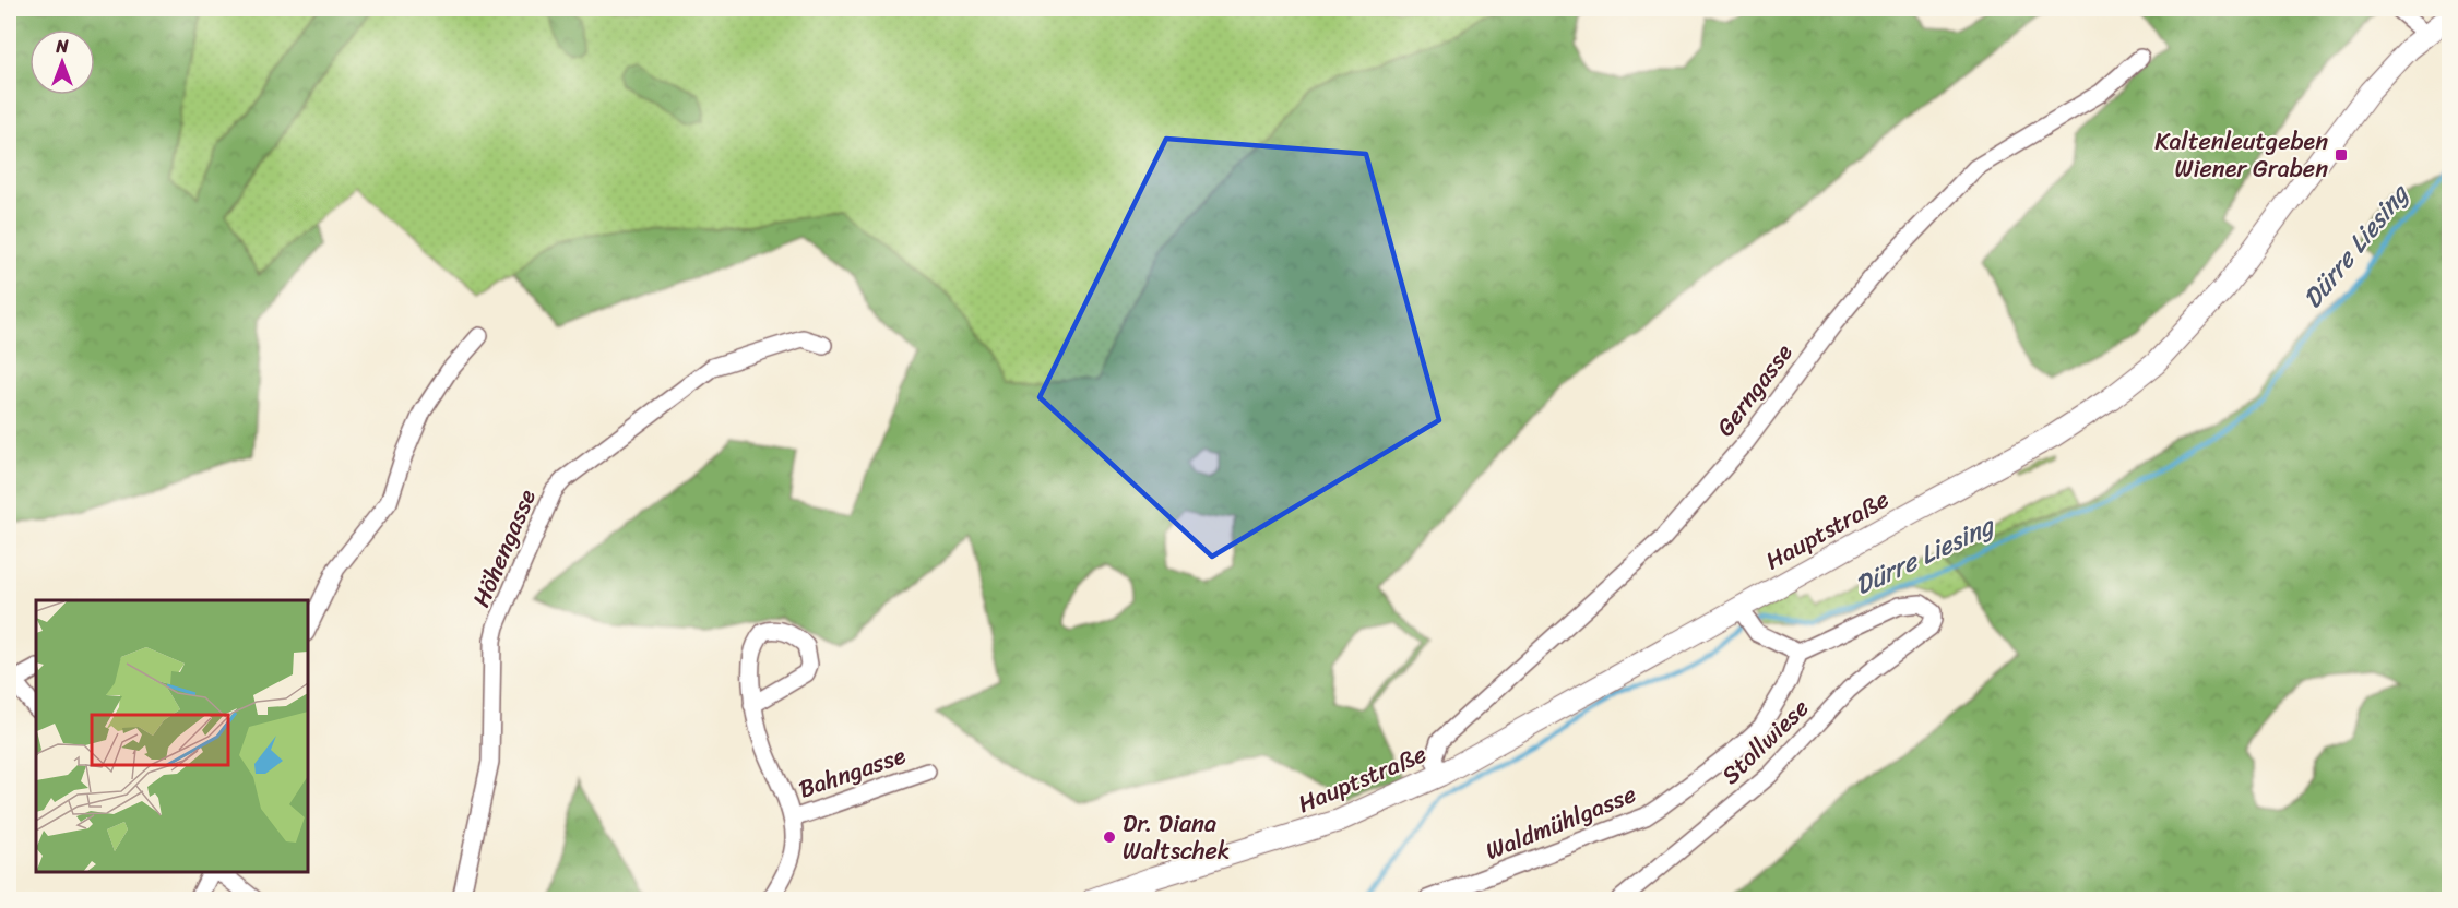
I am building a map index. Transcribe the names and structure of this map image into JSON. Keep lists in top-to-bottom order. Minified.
{"streets":{"main road":["Hauptstraße"],"street":["Gerngasse","Höhengasse","Stollwiese","Bahngasse","Waldmühlgasse"]},"crossings":[["Gerngasse","Hauptstraße"],["Stollwiese","Waldmühlgasse"]],"water":["Dürre Liesing"],"places":{"transit":["Kaltenleutgeben Wiener Graben"],"other":["Dr. Diana Waltschek"]},"north":"top"}
